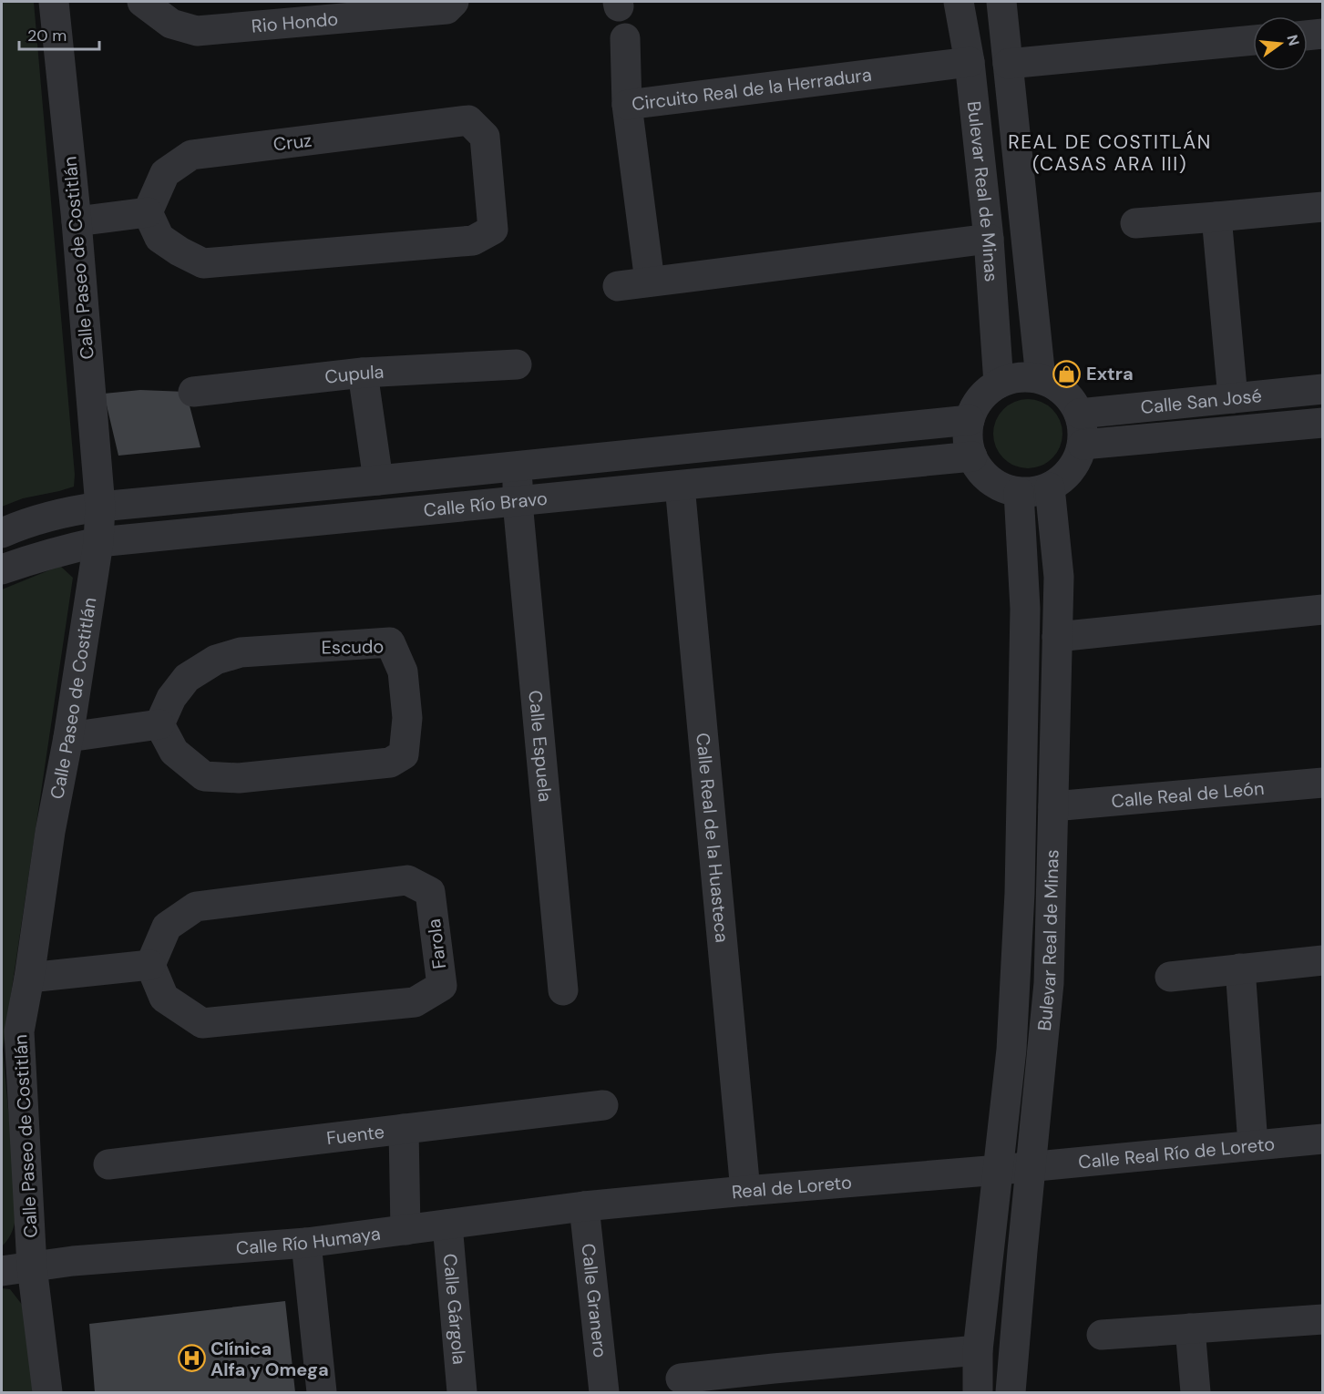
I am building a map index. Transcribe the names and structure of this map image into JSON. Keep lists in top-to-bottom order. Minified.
{"streets":{"street":["Rio Hondo","Circuito Real de la Herradura","Cruz","Bulevar Real de Minas","Calle Paseo de Costitlán","Cupula","Calle San José","Calle Río Bravo","Escudo","Calle Espuela","Calle Real de León","Calle Real de la Huasteca","Farola","Fuente","Calle Real Río de Loreto","Real de Loreto","Calle Río Humaya","Calle Granero","Calle Gárgola"]},"crossings":[["Circuito Real de la Herradura","Bulevar Real de Minas"],["Bulevar Real de Minas","Calle San José"],["Bulevar Real de Minas","Calle Río Bravo"],["Bulevar Real de Minas","Calle Real de León"],["Bulevar Real de Minas","Calle Real Río de Loreto"],["Bulevar Real de Minas","Real de Loreto"],["Calle Paseo de Costitlán","Calle Río Bravo"],["Calle Paseo de Costitlán","Calle Río Humaya"],["Calle San José","Calle Río Bravo"],["Calle Río Bravo","Calle Espuela"],["Calle Río Bravo","Calle Real de la Huasteca"],["Calle Real de la Huasteca","Real de Loreto"],["Calle Real Río de Loreto","Real de Loreto"],["Real de Loreto","Calle Río Humaya"],["Real de Loreto","Calle Granero"],["Calle Río Humaya","Calle Granero"],["Calle Río Humaya","Calle Gárgola"]],"districts":["REAL DE COSTITLÁN (CASAS ARA III)"],"places":{"shop":["Extra"],"hospital":["Clínica Alfa y Omega"]},"scale_bar":"20 m","north":"right"}
